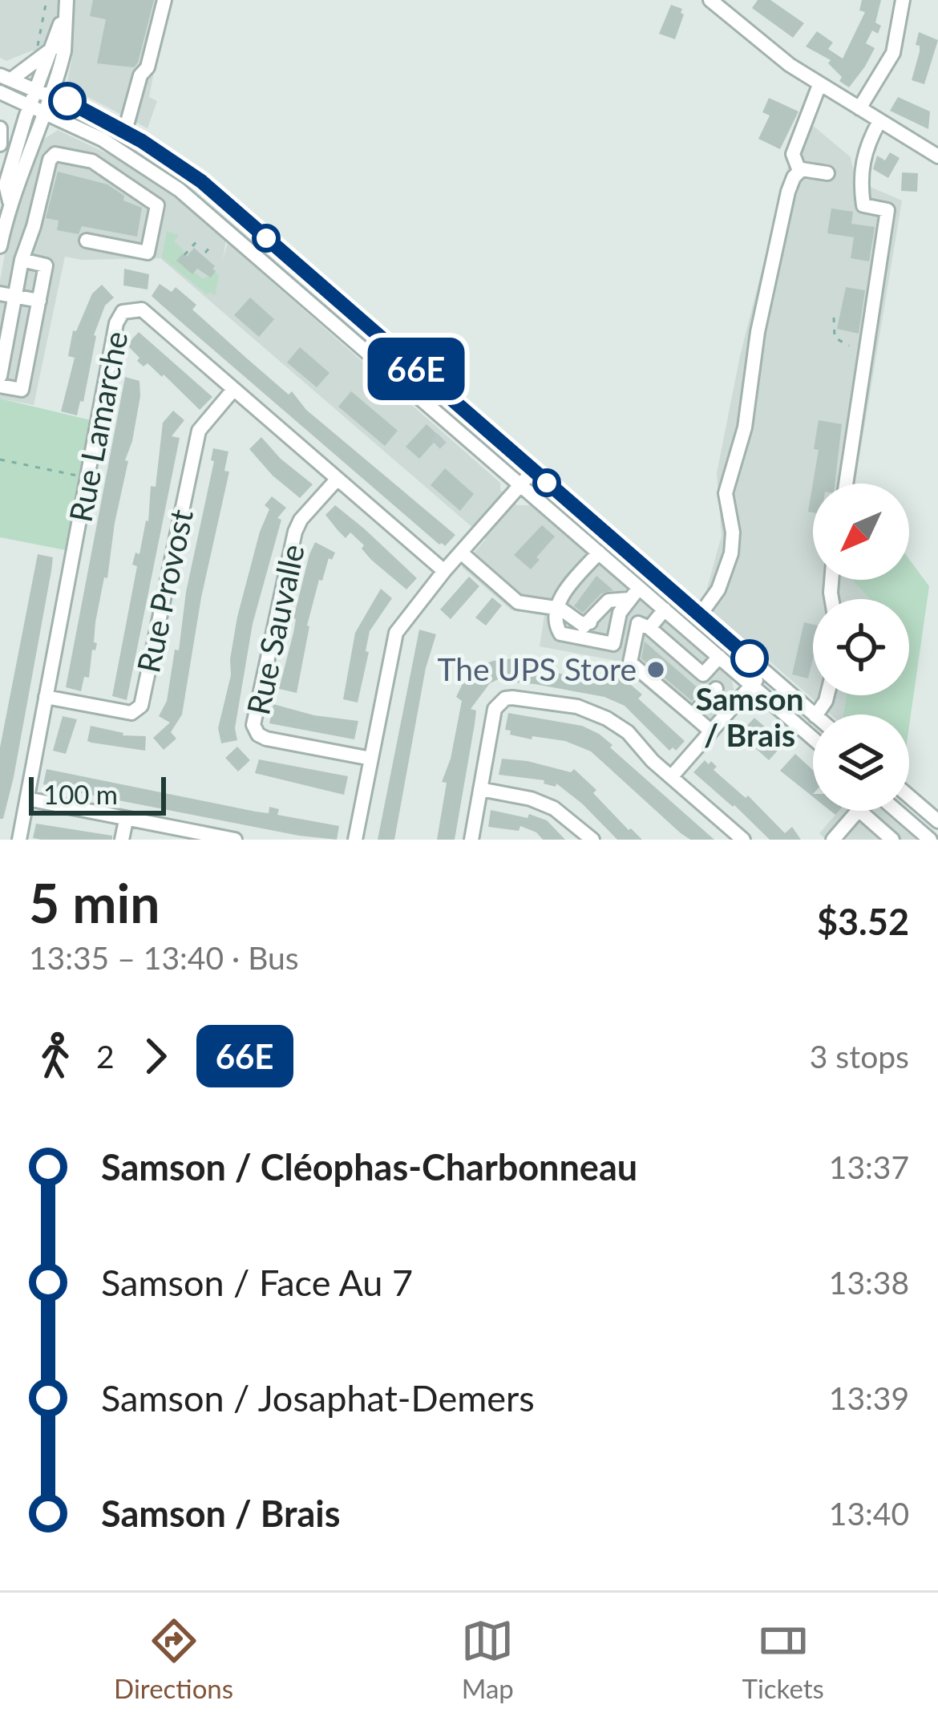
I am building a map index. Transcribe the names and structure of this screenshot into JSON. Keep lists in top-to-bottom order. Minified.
{"streets":{"street":["Rue Lamarche","Rue Provost","Rue Sauvalle"]},"crossings":[["Rue Lamarche","Rue Provost"],["Rue Lamarche","Rue Sauvalle"]],"places":["Samson / Brais","The UPS Store"],"lines":["bus line 66E"],"scale_bar":"100 m","north":"bottom left","page":{"on_map":"66E","scale":"100 m","heading":["5 min","13:35 – 13:40 · Bus","$3.52"],"legs":["2","66E","3 stops"],"list":[{"name":"Samson / Cléophas-Charbonneau","value":"13:37"},{"name":"Samson / Face Au 7","value":"13:38"},{"name":"Samson / Josaphat-Demers","value":"13:39"},{"name":"Samson / Brais","value":"13:40"}],"tabs":["Directions","Map","Tickets"]}}
